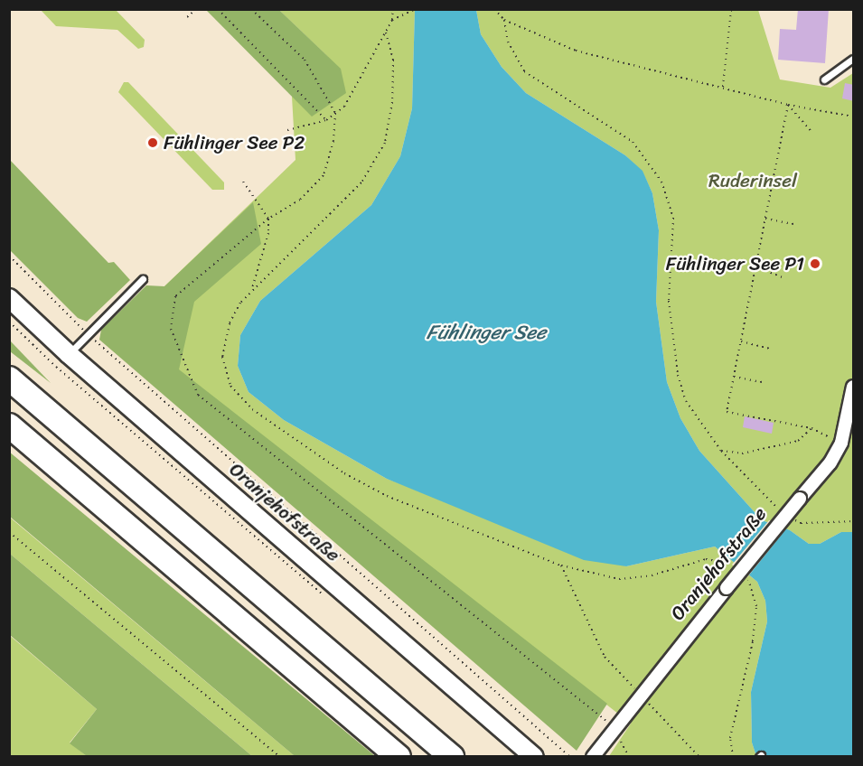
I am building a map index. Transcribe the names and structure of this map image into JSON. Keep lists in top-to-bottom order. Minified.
{"streets":{"street":["Oranjehofstraße"]},"water":["Fühlinger See"],"parks":["Ruderinsel"],"places":["Fühlinger See P2","Fühlinger See P1"]}
